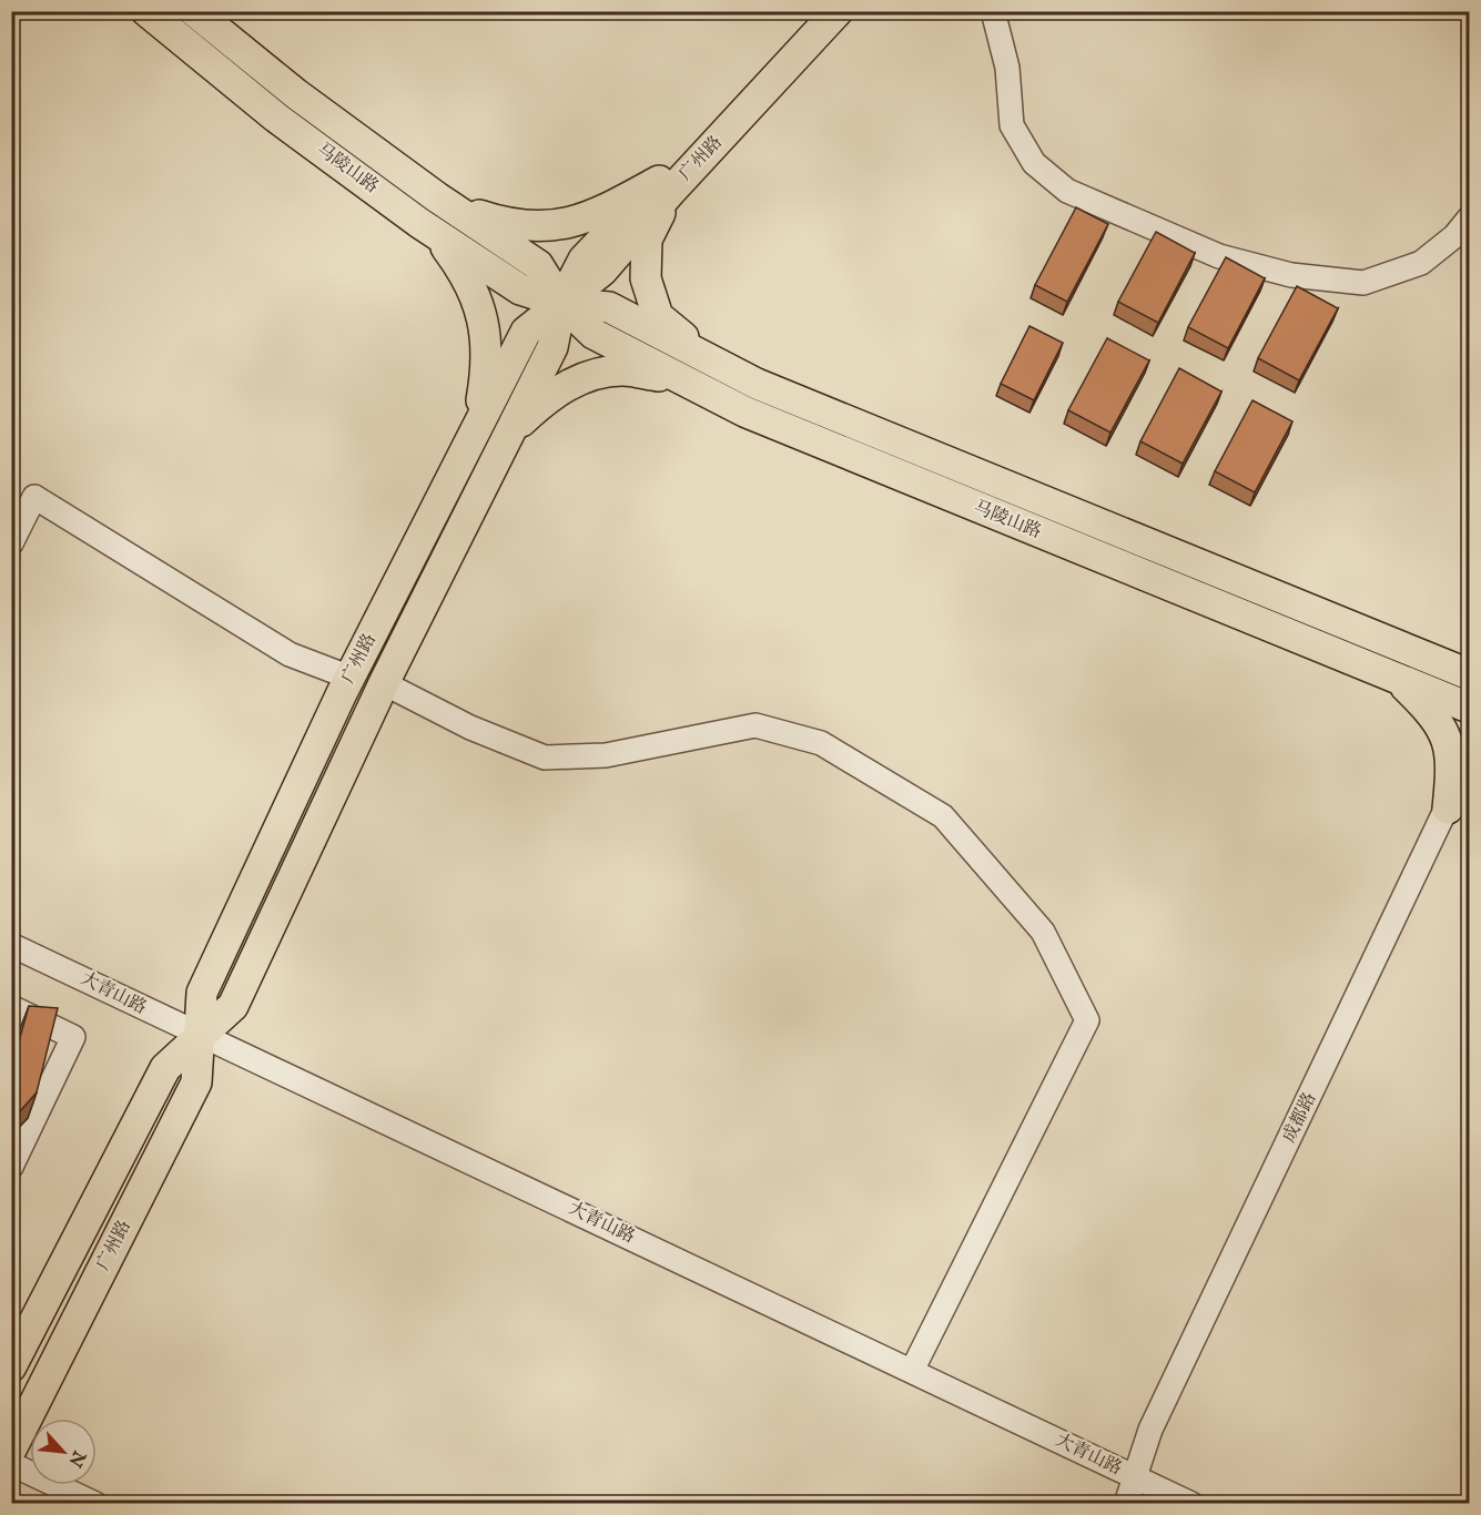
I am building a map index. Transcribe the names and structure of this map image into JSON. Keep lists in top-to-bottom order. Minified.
{"streets":{"main road":["广州路","马陵山路"],"street":["大青山路","成都路"]},"crossings":[["广州路","马陵山路"],["广州路","大青山路"],["大青山路","成都路"]],"north":"bottom right"}
